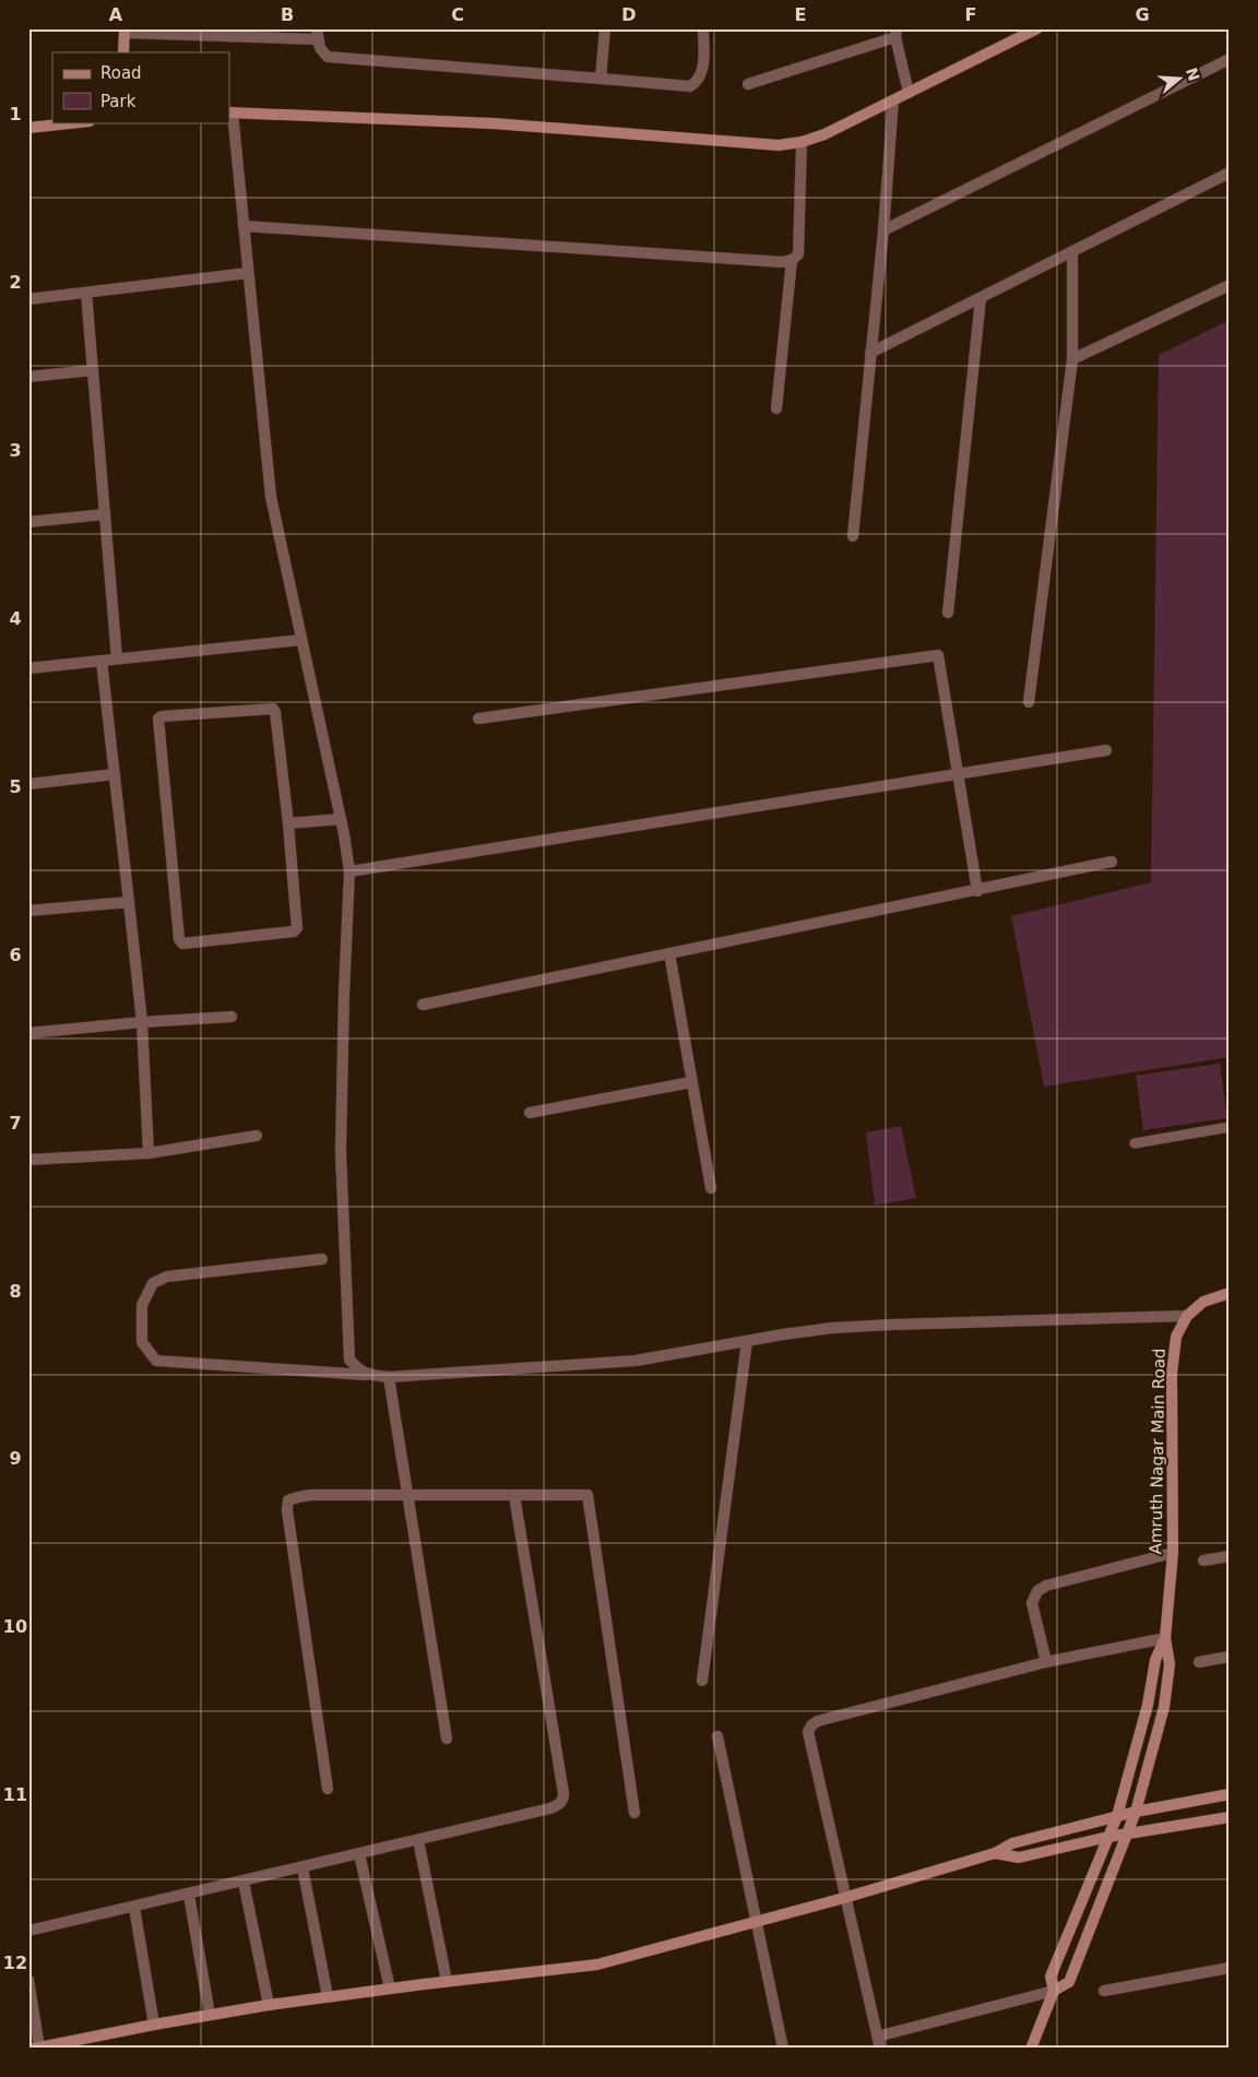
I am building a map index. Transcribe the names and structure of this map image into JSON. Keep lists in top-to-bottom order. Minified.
{"streets":{"street":["Amruth Nagar Main Road"]},"legend":["Road","Park"],"north":"right","grid":{"columns":["A","B","C","D","E","F","G"],"rows":["1","2","3","4","5","6","7","8","9","10","11","12"]}}
